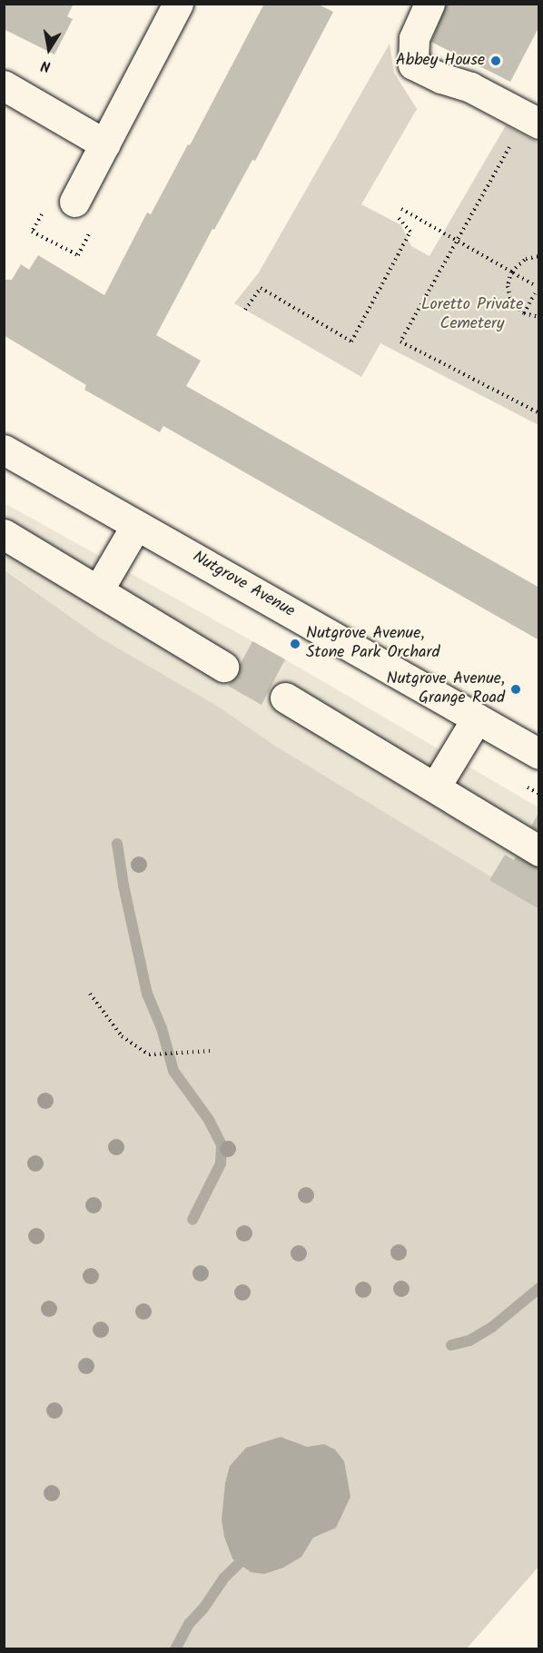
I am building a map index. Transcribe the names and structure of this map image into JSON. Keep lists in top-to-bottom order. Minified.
{"streets":{"main road":["Nutgrove Avenue"]},"parks":["Loretto Private Cemetery"],"places":["Abbey House","Nutgrove Avenue, Stone Park Orchard","Nutgrove Avenue, Grange Road"],"north":"bottom"}
